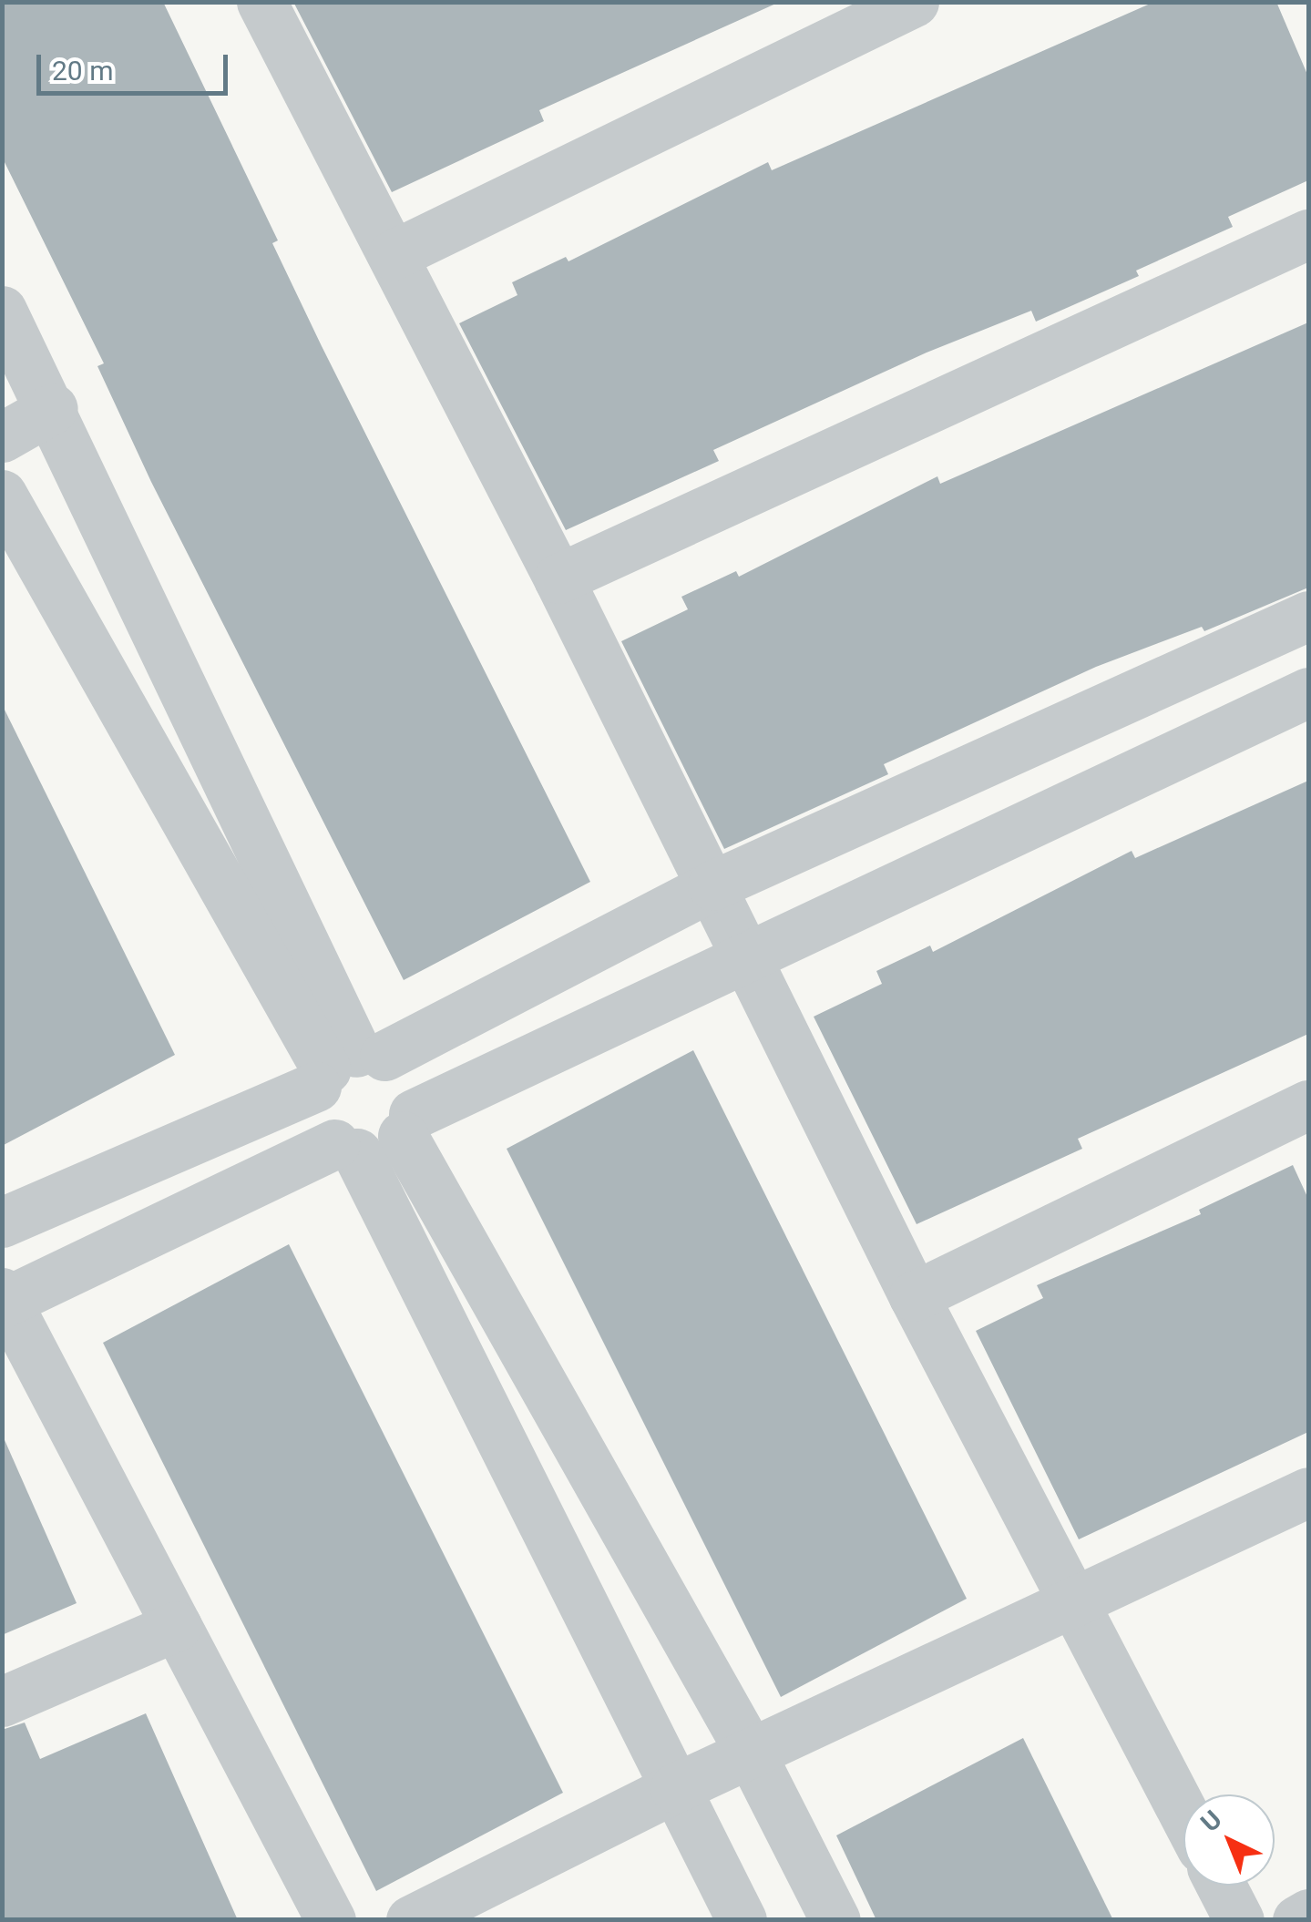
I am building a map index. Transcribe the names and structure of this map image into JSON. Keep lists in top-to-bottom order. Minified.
{"scale_bar":"20 m","north":"top left"}
